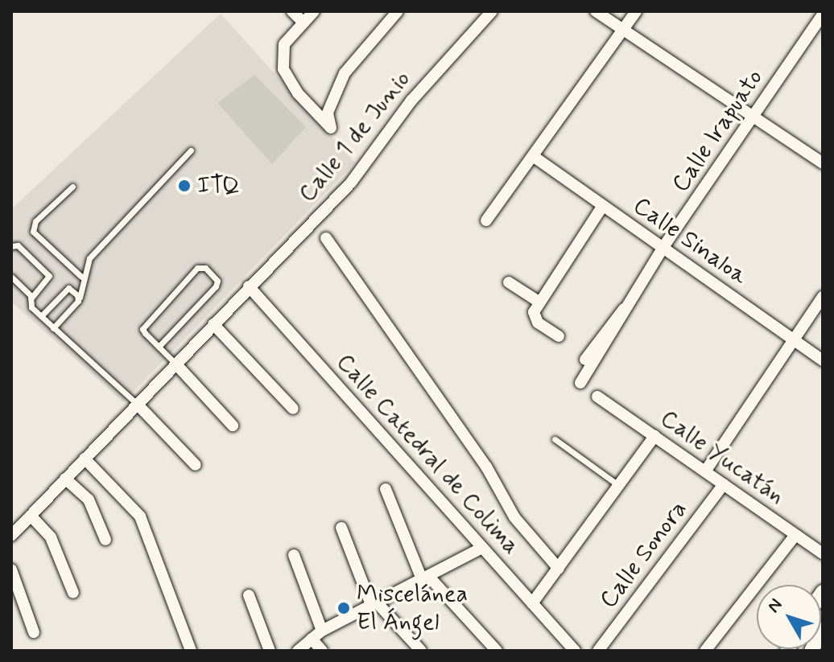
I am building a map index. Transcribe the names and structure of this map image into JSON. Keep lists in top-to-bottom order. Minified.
{"streets":{"street":["Calle Irapuato","Calle 1 de Junio","Calle Sinaloa","Calle Catedral de Colima","Calle Yucatán","Calle Sonora"]},"crossings":[["Calle Irapuato","Calle Sinaloa"],["Calle 1 de Junio","Calle Catedral de Colima"],["Calle Yucatán","Calle Sonora"]],"places":["ITQ","Miscelánea El Ángel"],"north":"top left"}
